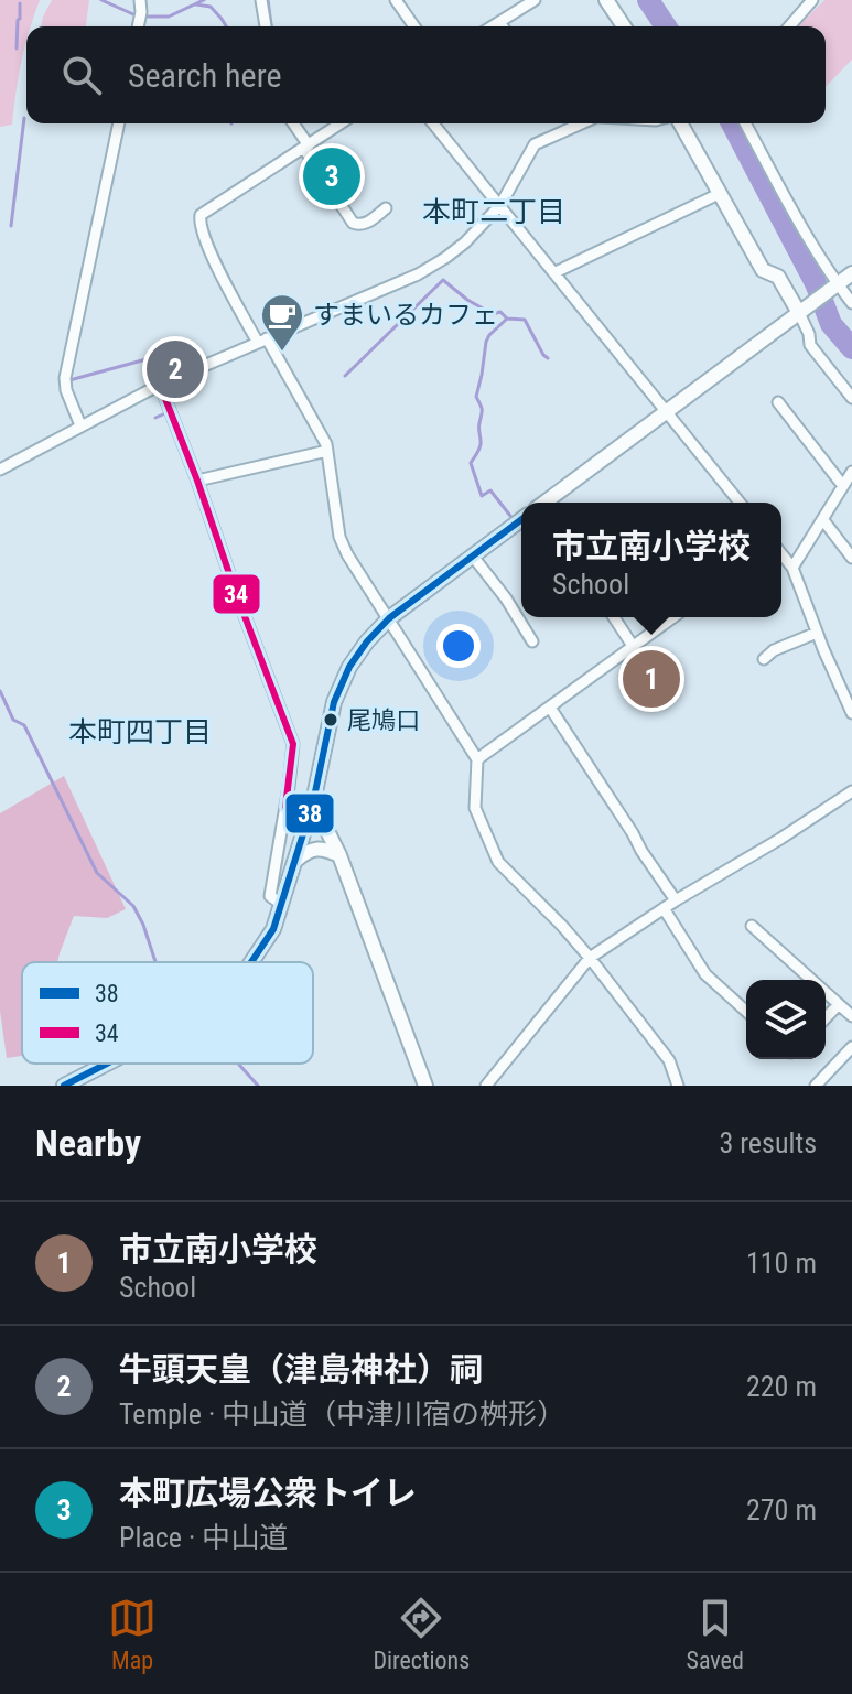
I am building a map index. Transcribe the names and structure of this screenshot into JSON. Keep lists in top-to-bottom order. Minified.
{"districts":["本町二丁目","本町四丁目"],"places":{"cafe":["すまいるカフェ"],"other":["尾鳩口"]},"lines":["transit line 34","transit line 38"],"legend":["38","34"],"page":{"search":"Search here","pins":["3","2","1"],"popup":["市立南小学校","School"],"heading":["Nearby","3 results"],"list":[{"mark":"1","name":"市立南小学校","note":"School","value":"110 m"},{"mark":"2","name":"牛頭天皇（津島神社）祠","note":"Temple · 中山道（中津川宿の桝形）","value":"220 m"},{"mark":"3","name":"本町広場公衆トイレ","note":"Place · 中山道","value":"270 m"}],"nav":["Map","Directions","Saved"]}}
